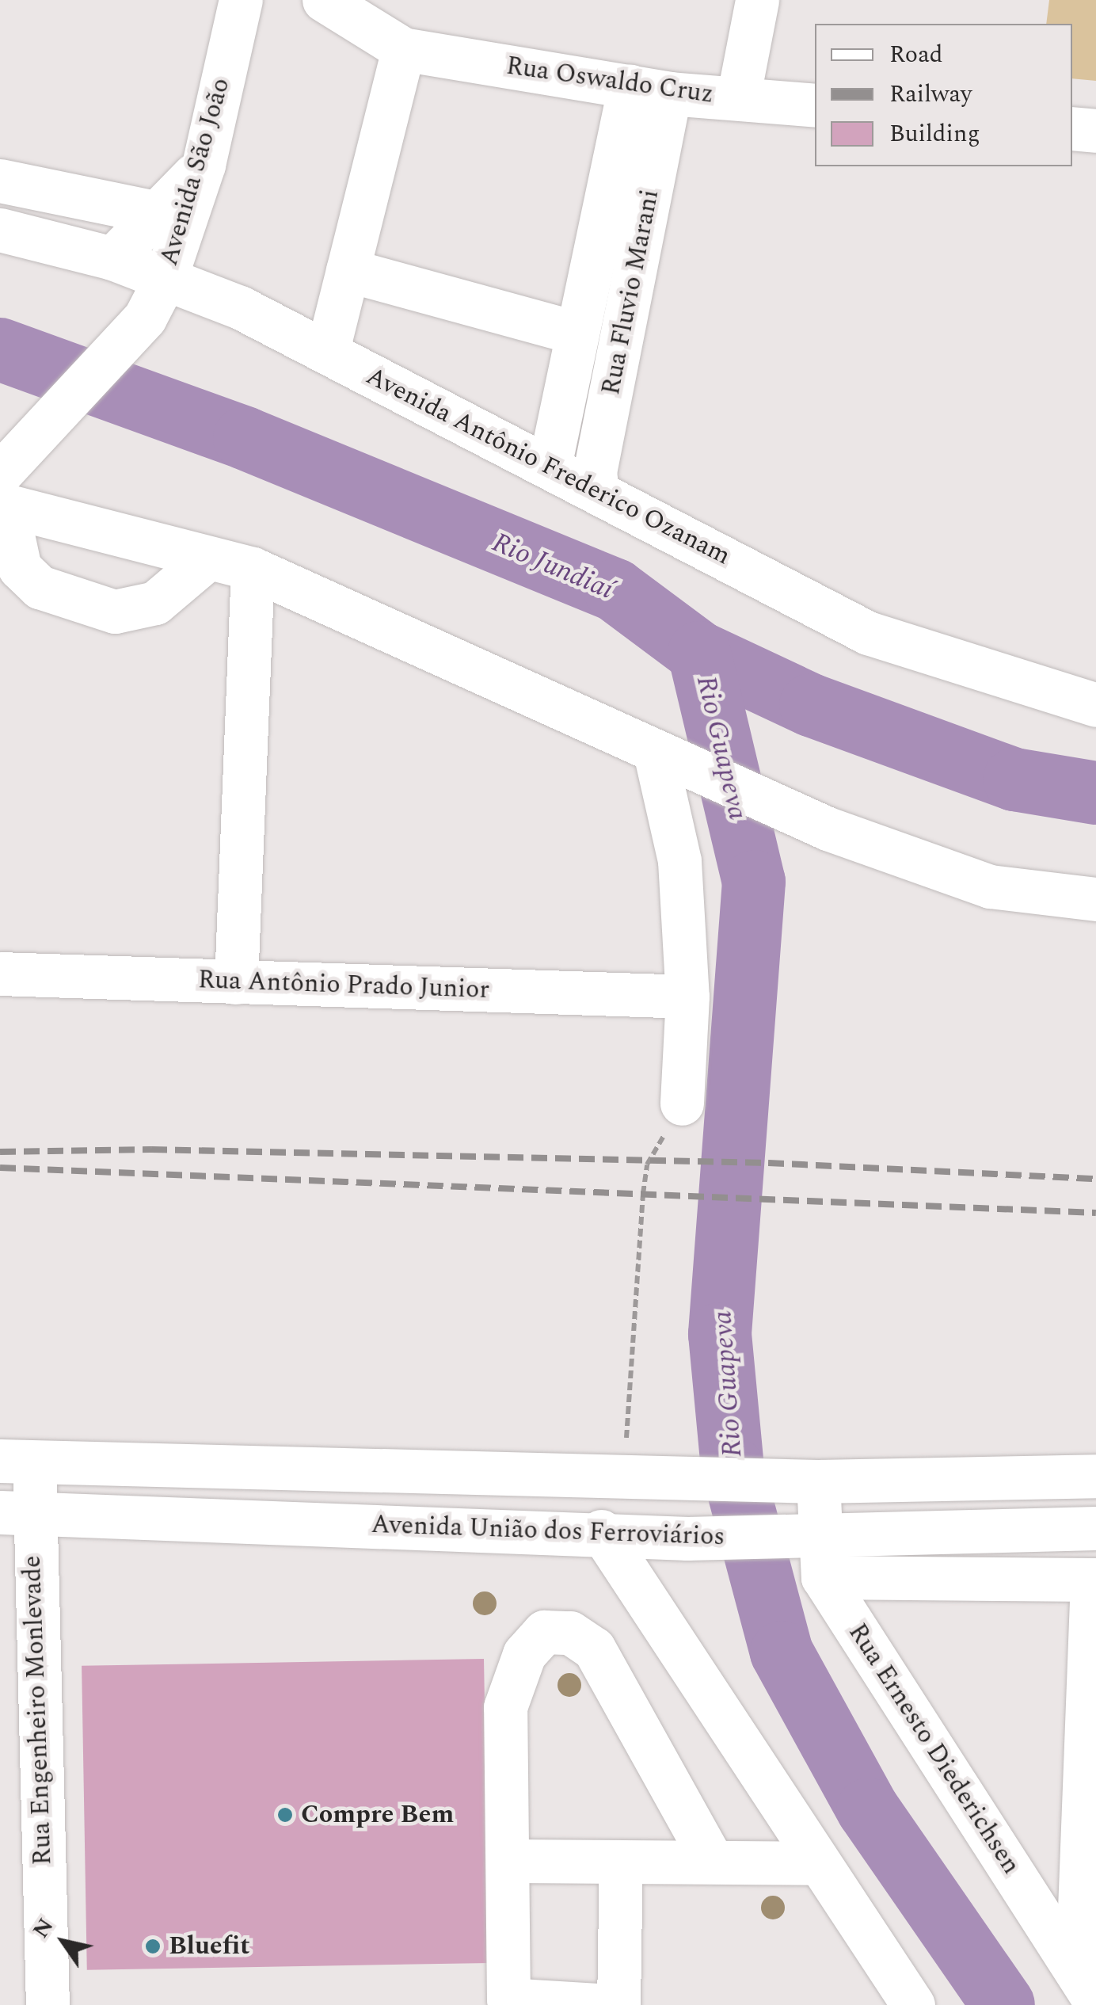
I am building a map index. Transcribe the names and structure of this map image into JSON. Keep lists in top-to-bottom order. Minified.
{"streets":{"main road":["Rua Oswaldo Cruz","Avenida São João","Rua Fluvio Marani","Avenida Antônio Frederico Ozanam","Rua Antônio Prado Junior","Avenida União dos Ferroviários","Rua Engenheiro Monlevade","Rua Ernesto Diederichsen"]},"crossings":[["Rua Oswaldo Cruz","Rua Fluvio Marani"],["Avenida São João","Avenida Antônio Frederico Ozanam"],["Rua Fluvio Marani","Avenida Antônio Frederico Ozanam"],["Avenida União dos Ferroviários","Rua Engenheiro Monlevade"],["Avenida União dos Ferroviários","Rua Ernesto Diederichsen"]],"water":["Rio Jundiaí","Rio Guapeva"],"places":["Compre Bem","Bluefit"],"legend":["Road","Railway","Building"],"north":"top left"}
